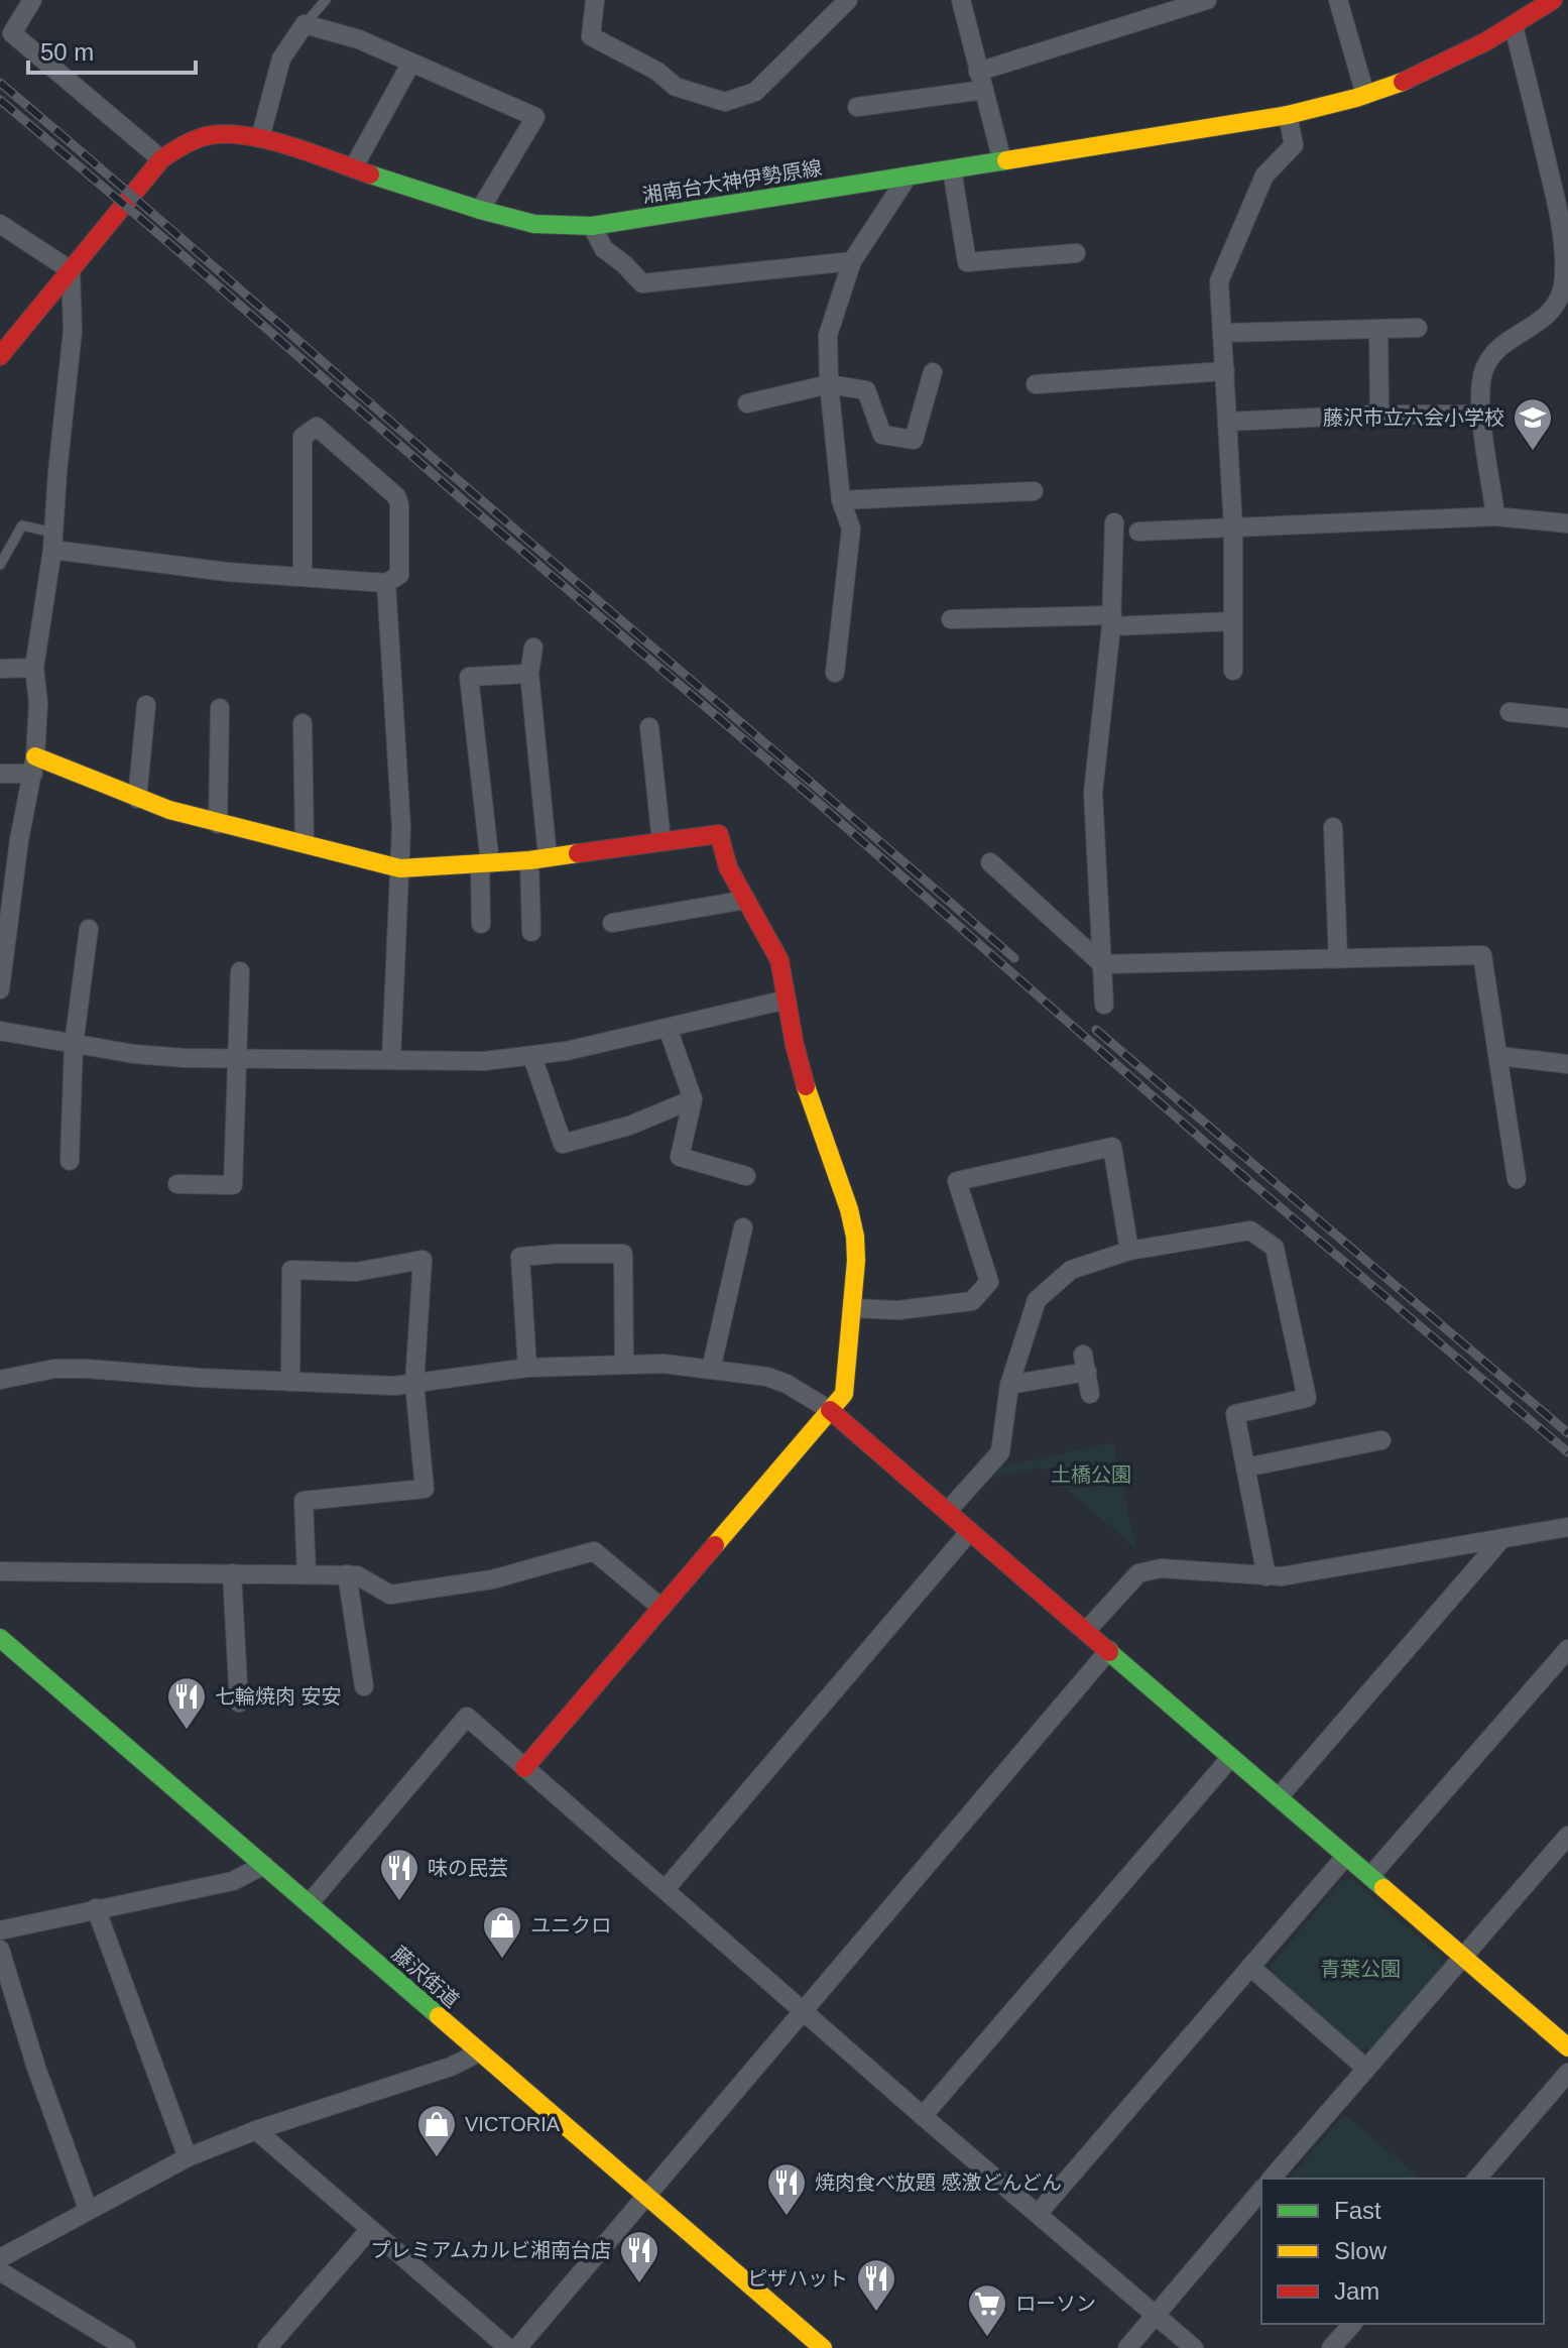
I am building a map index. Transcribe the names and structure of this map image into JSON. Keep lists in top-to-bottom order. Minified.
{"streets":{"main road":["湘南台大神伊勢原線","藤沢街道"]},"parks":["土橋公園","青葉公園"],"places":{"school or university":["藤沢市立六会小学校"],"restaurant":["七輪焼肉 安安","味の民芸","焼肉食べ放題 感激どんどん","プレミアムカルビ湘南台店","ピザハット"],"shop":["ユニクロ","VICTORIA"],"supermarket":["ローソン"]},"legend":["Fast","Slow","Jam"],"scale_bar":"50 m"}
